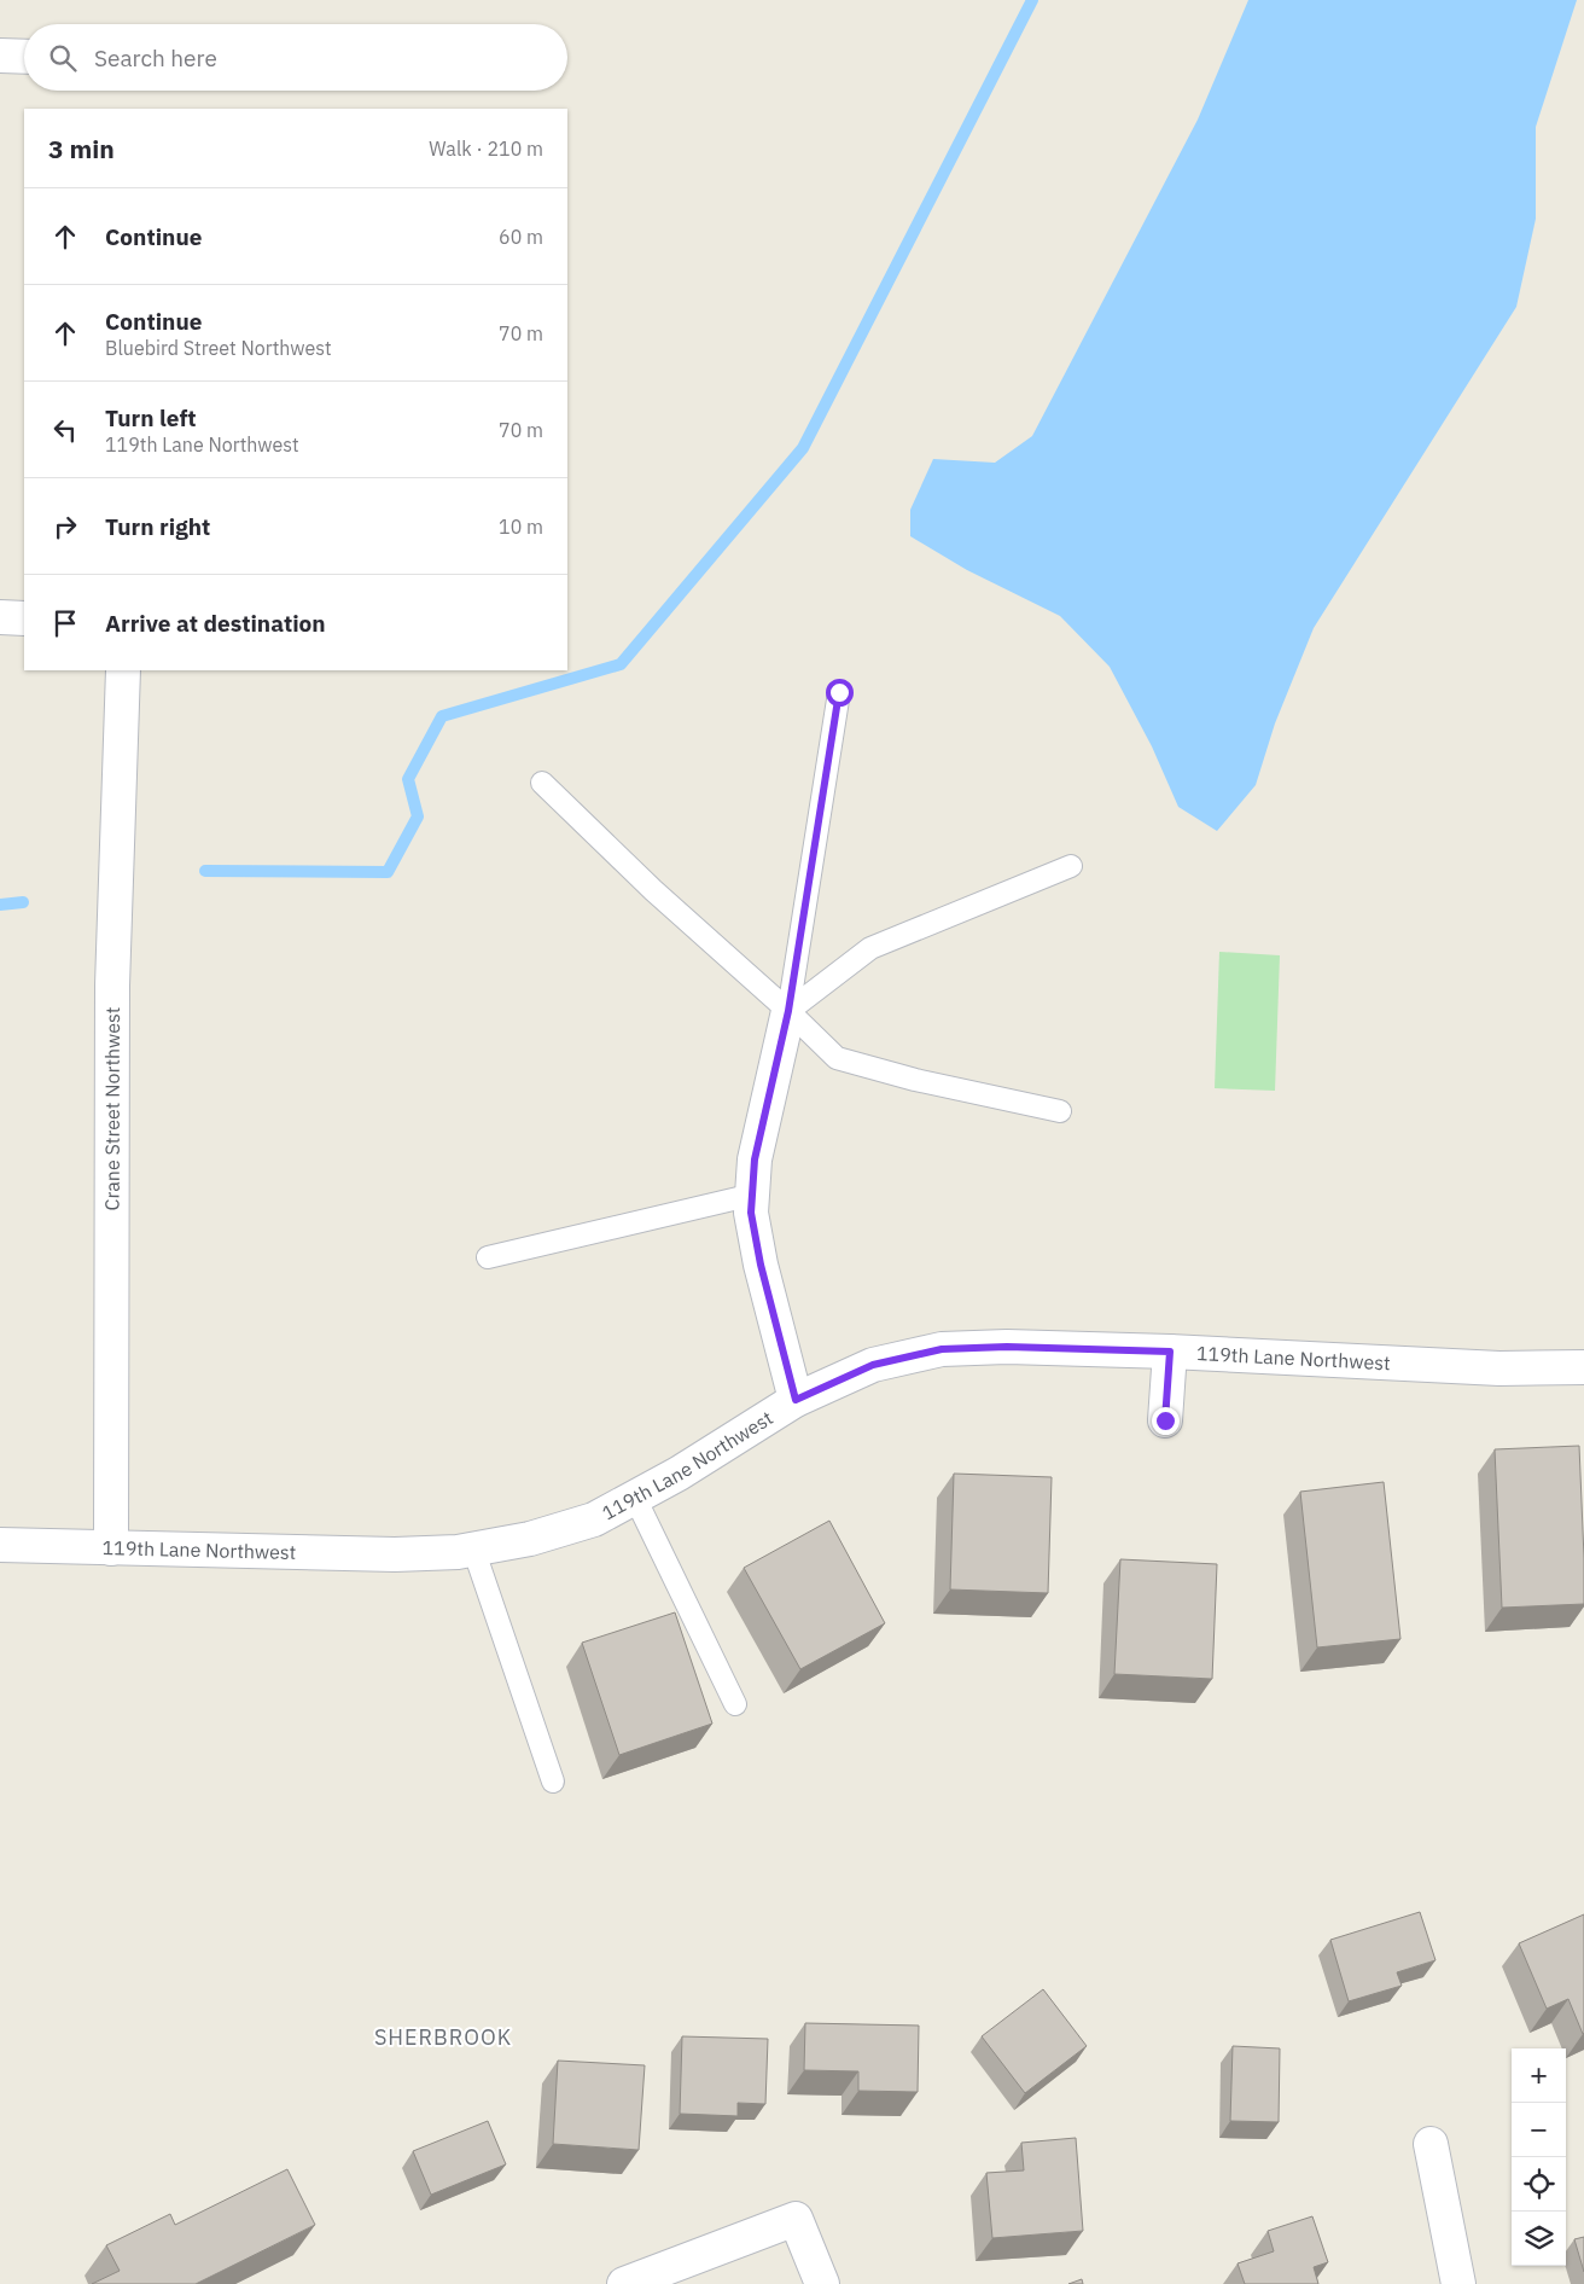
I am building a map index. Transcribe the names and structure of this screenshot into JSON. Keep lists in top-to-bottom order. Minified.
{"streets":{"street":["Crane Street Northwest","119th Lane Northwest"]},"crossings":[["Crane Street Northwest","119th Lane Northwest"]],"districts":["SHERBROOK"],"page":{"search":"Search here","heading":["3 min","Walk · 210 m"],"list":[["Continue","60 m"],["Continue","Bluebird Street Northwest","70 m"],["Turn left","119th Lane Northwest","70 m"],["Turn right","10 m"],"Arrive at destination"],"map_buttons":["+","−"]}}
